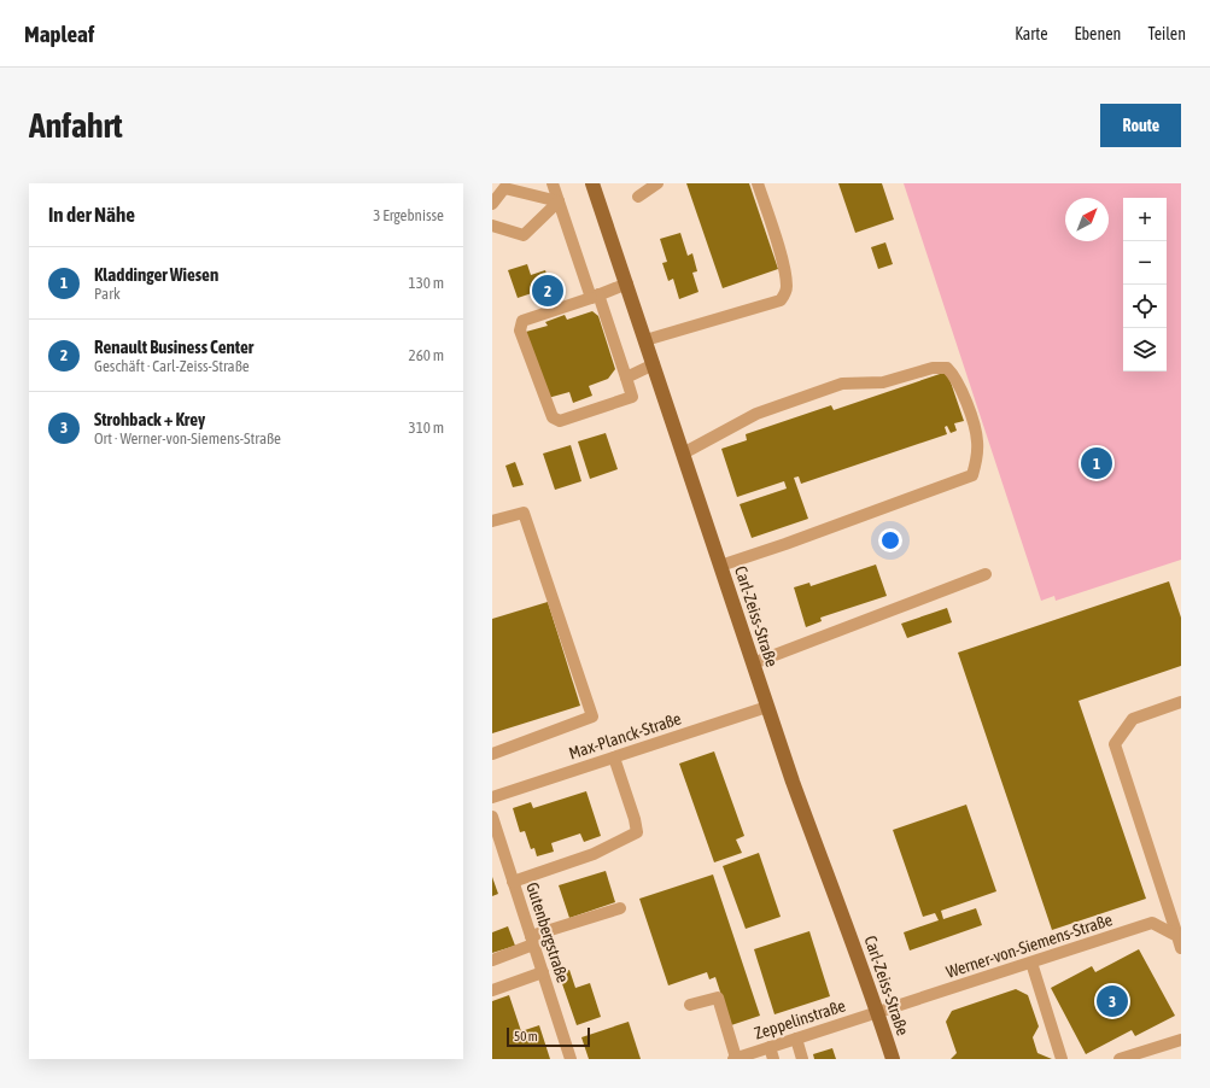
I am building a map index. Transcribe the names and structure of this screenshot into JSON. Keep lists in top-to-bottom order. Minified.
{"streets":{"main road":["Carl-Zeiss-Straße"],"street":["Max-Planck-Straße","Gutenbergstraße","Werner-von-Siemens-Straße","Zeppelinstraße"]},"crossings":[["Carl-Zeiss-Straße","Max-Planck-Straße"],["Carl-Zeiss-Straße","Werner-von-Siemens-Straße"],["Carl-Zeiss-Straße","Zeppelinstraße"],["Werner-von-Siemens-Straße","Zeppelinstraße"]],"scale_bar":"50 m","north":"top right","page":{"header":"Mapleaf","nav":["Karte","Ebenen","Teilen"],"buttons":"Route","title":"Anfahrt","heading":["In der Nähe","3 Ergebnisse"],"map_buttons":["+","−"],"list":[{"mark":"1","name":"Kladdinger Wiesen","note":"Park","value":"130 m"},{"mark":"2","name":"Renault Business Center","note":"Geschäft · Carl-Zeiss-Straße","value":"260 m"},{"mark":"3","name":"Strohback + Krey","note":"Ort · Werner-von-Siemens-Straße","value":"310 m"}],"pins":["2","1","3"],"scale":"50 m"}}
